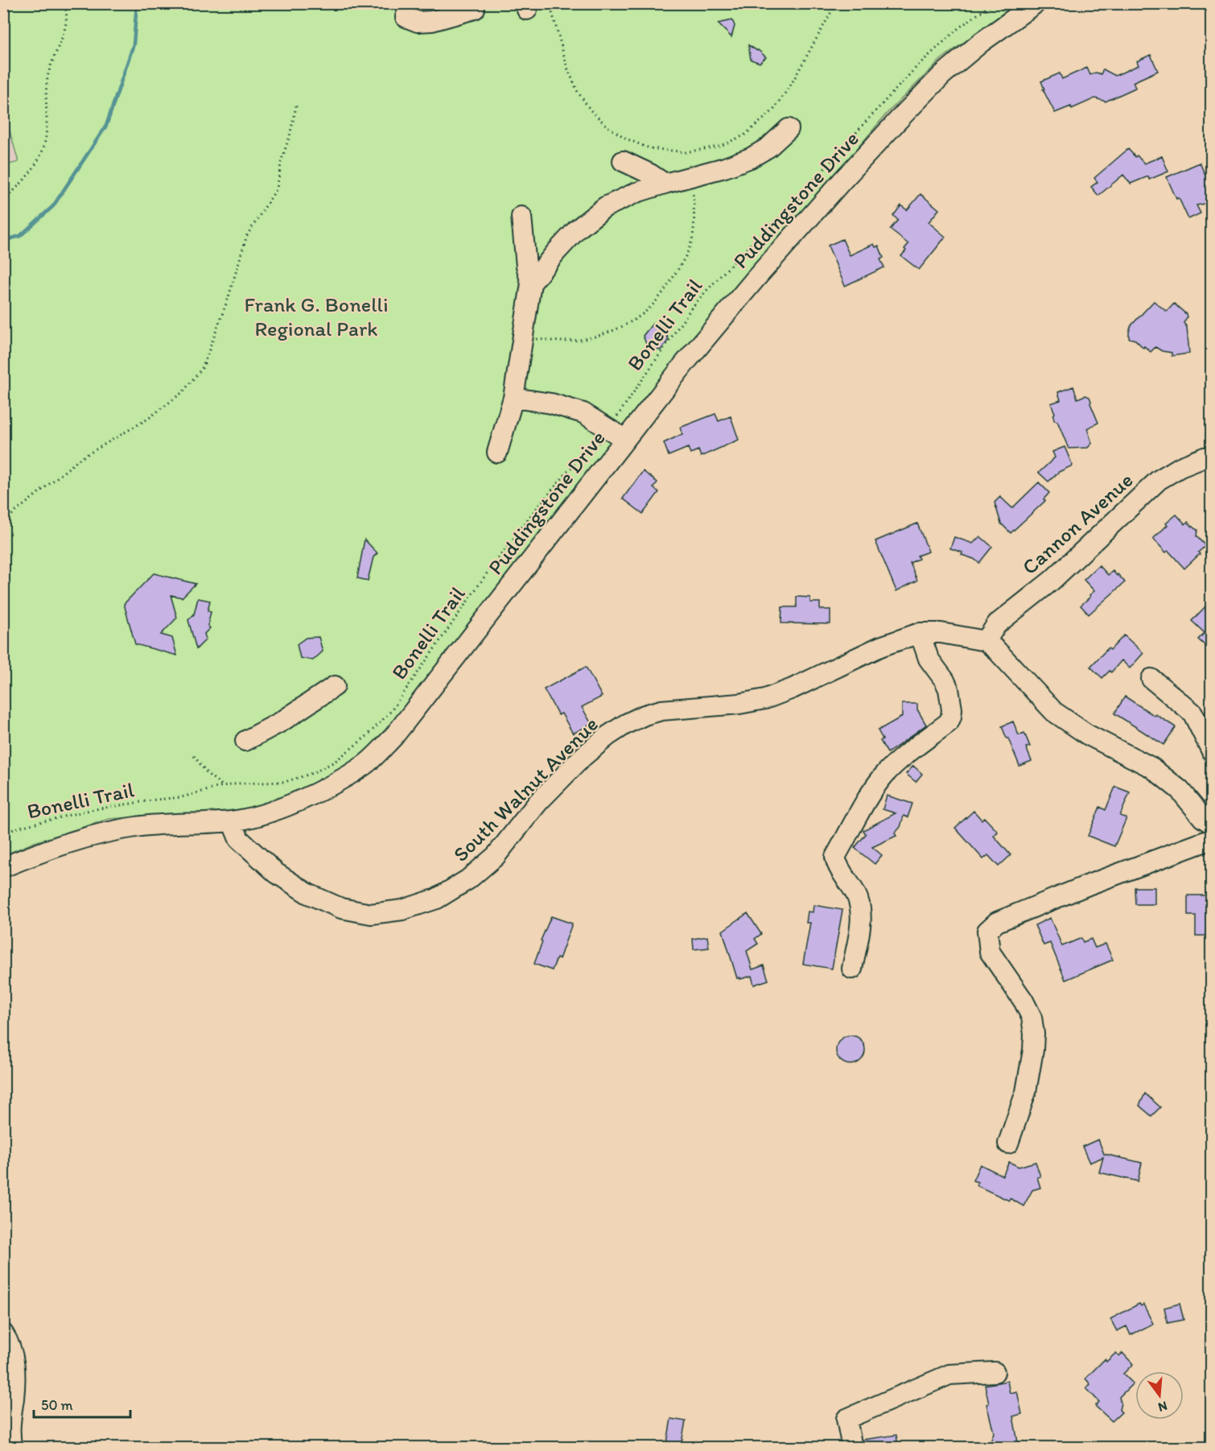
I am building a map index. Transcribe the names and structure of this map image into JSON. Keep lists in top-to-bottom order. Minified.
{"streets":{"street":["Puddingstone Drive","Cannon Avenue","South Walnut Avenue"],"path":["Bonelli Trail"]},"crossings":[["Puddingstone Drive","Bonelli Trail"],["Puddingstone Drive","South Walnut Avenue"],["Cannon Avenue","South Walnut Avenue"]],"parks":["Frank G. Bonelli Regional Park"],"scale_bar":"50 m","north":"bottom"}
